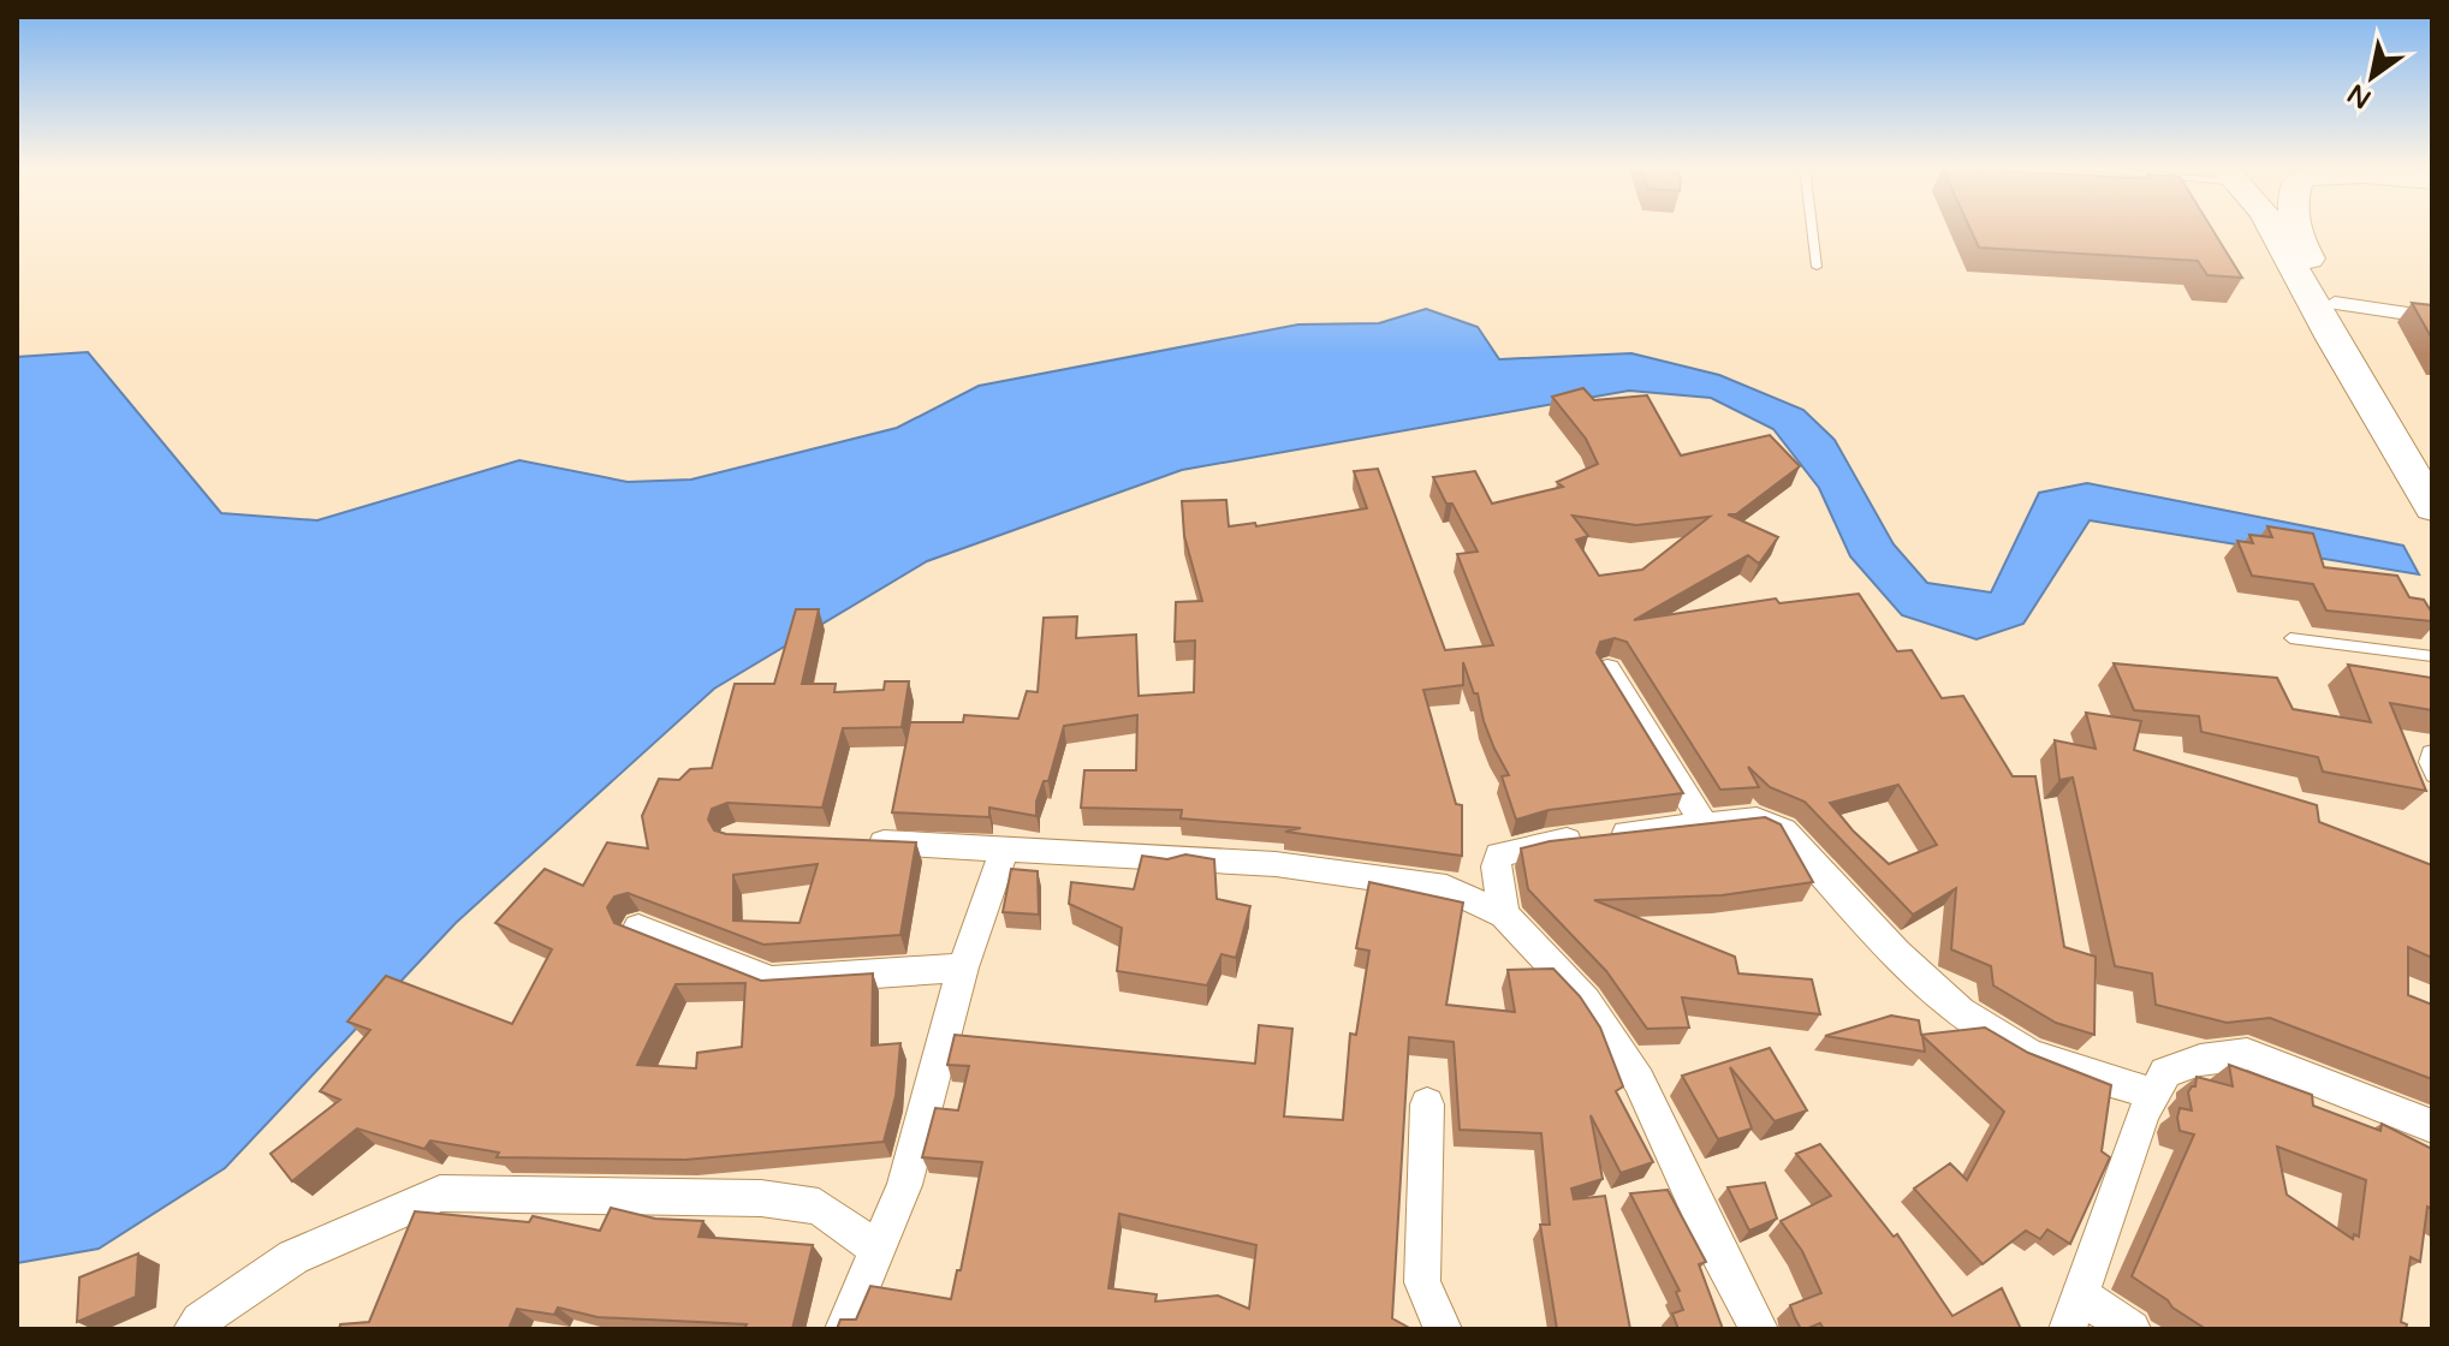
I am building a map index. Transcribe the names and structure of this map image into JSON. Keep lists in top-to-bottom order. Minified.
{"north":"bottom left"}
